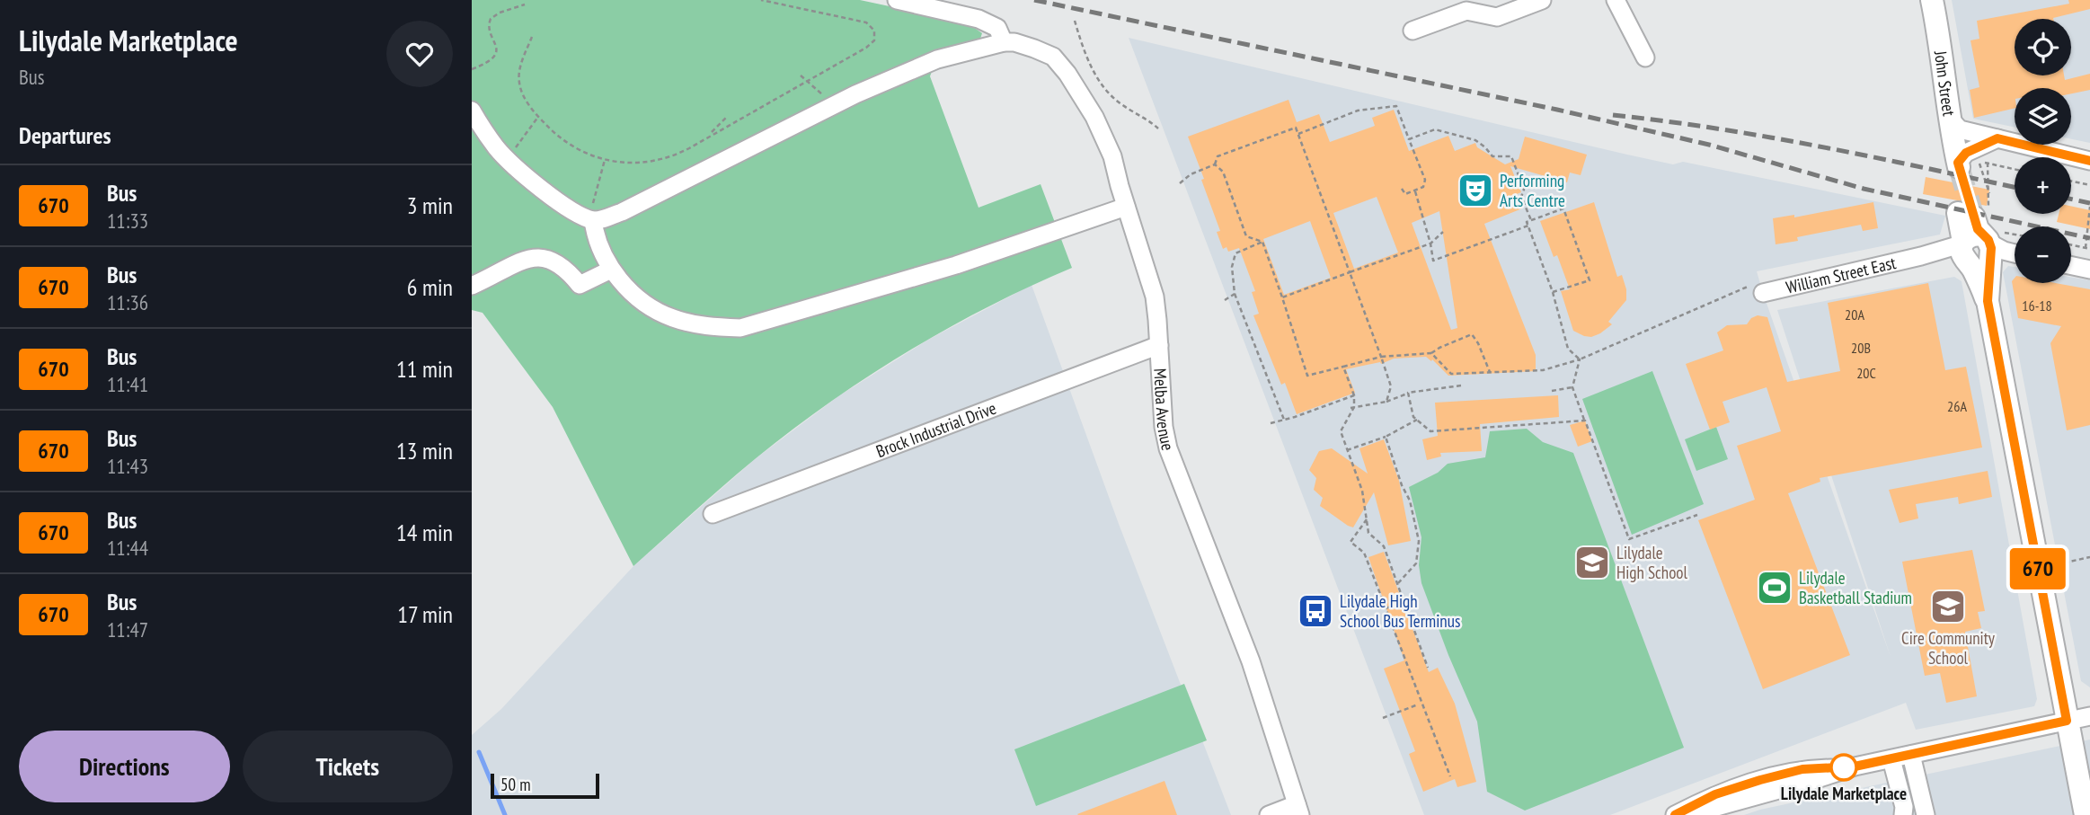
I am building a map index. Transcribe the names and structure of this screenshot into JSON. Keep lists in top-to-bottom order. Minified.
{"streets":{"main road":["John Street"],"street":["William Street East","Melba Avenue","Brock Industrial Drive"]},"crossings":[["Melba Avenue","Brock Industrial Drive"]],"places":{"theatre":["Performing Arts Centre"],"school or university":["Lilydale High School","Cire Community School"],"sports":["Lilydale Basketball Stadium"],"bus stop":["Lilydale High School Bus Terminus"],"other":["Lilydale Marketplace"]},"lines":["bus line 670"],"house_numbers":["16-18","20A","20B","20C","26A"],"scale_bar":"50 m","page":{"heading":[["Lilydale Marketplace","Bus"],"Departures"],"on_map":"670","map_buttons":["+","−"],"list":[{"mark":"670","name":"Bus","note":"11:33","value":"3 min"},{"mark":"670","name":"Bus","note":"11:36","value":"6 min"},{"mark":"670","name":"Bus","note":"11:41","value":"11 min"},{"mark":"670","name":"Bus","note":"11:43","value":"13 min"},{"mark":"670","name":"Bus","note":"11:44","value":"14 min"},{"mark":"670","name":"Bus","note":"11:47","value":"17 min"}],"buttons":["Directions","Tickets"],"scale":"50 m"}}
